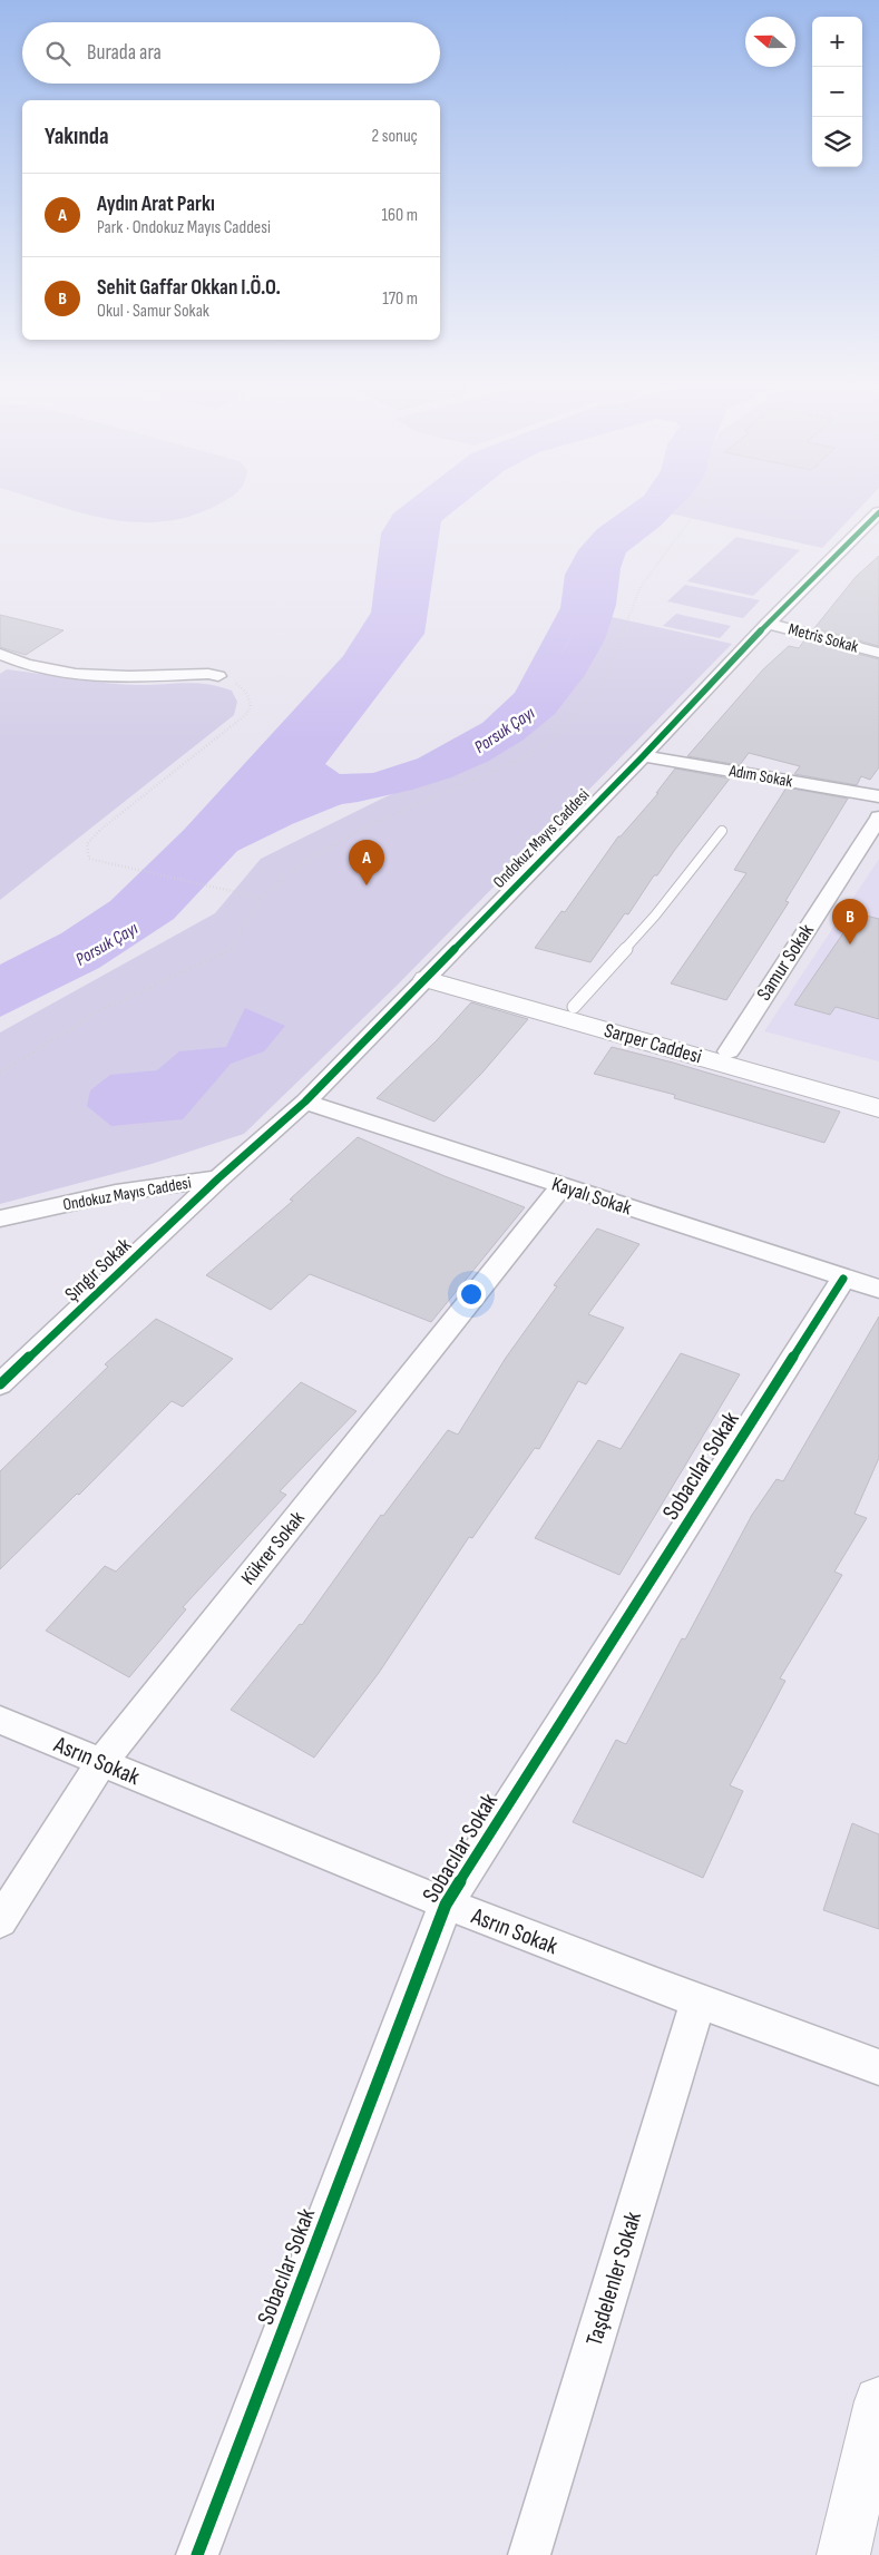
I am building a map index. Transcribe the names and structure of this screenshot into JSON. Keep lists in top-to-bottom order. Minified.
{"streets":{"main road":["Sarper Caddesi"],"street":["Metris Sokak","Adım Sokak","Ondokuz Mayıs Caddesi","Samur Sokak","Kayalı Sokak","Şıngır Sokak","Sobacılar Sokak","Kükrer Sokak","Asrın Sokak","Taşdelenler Sokak"]},"crossings":[["Metris Sokak","Ondokuz Mayıs Caddesi"],["Adım Sokak","Ondokuz Mayıs Caddesi"],["Ondokuz Mayıs Caddesi","Sarper Caddesi"],["Ondokuz Mayıs Caddesi","Kayalı Sokak"],["Ondokuz Mayıs Caddesi","Şıngır Sokak"],["Samur Sokak","Sarper Caddesi"],["Kayalı Sokak","Sobacılar Sokak"],["Kayalı Sokak","Kükrer Sokak"],["Sobacılar Sokak","Asrın Sokak"],["Kükrer Sokak","Asrın Sokak"],["Asrın Sokak","Taşdelenler Sokak"]],"water":["Porsuk Çayı"],"north":"left","page":{"map_buttons":["+","−"],"search":"Burada ara","heading":["Yakında","2 sonuç"],"list":[{"mark":"A","name":"Aydın Arat Parkı","note":"Park · Ondokuz Mayıs Caddesi","value":"160 m"},{"mark":"B","name":"Sehit Gaffar Okkan I.Ö.O.","note":"Okul · Samur Sokak","value":"170 m"}],"pins":["A","B"]}}
